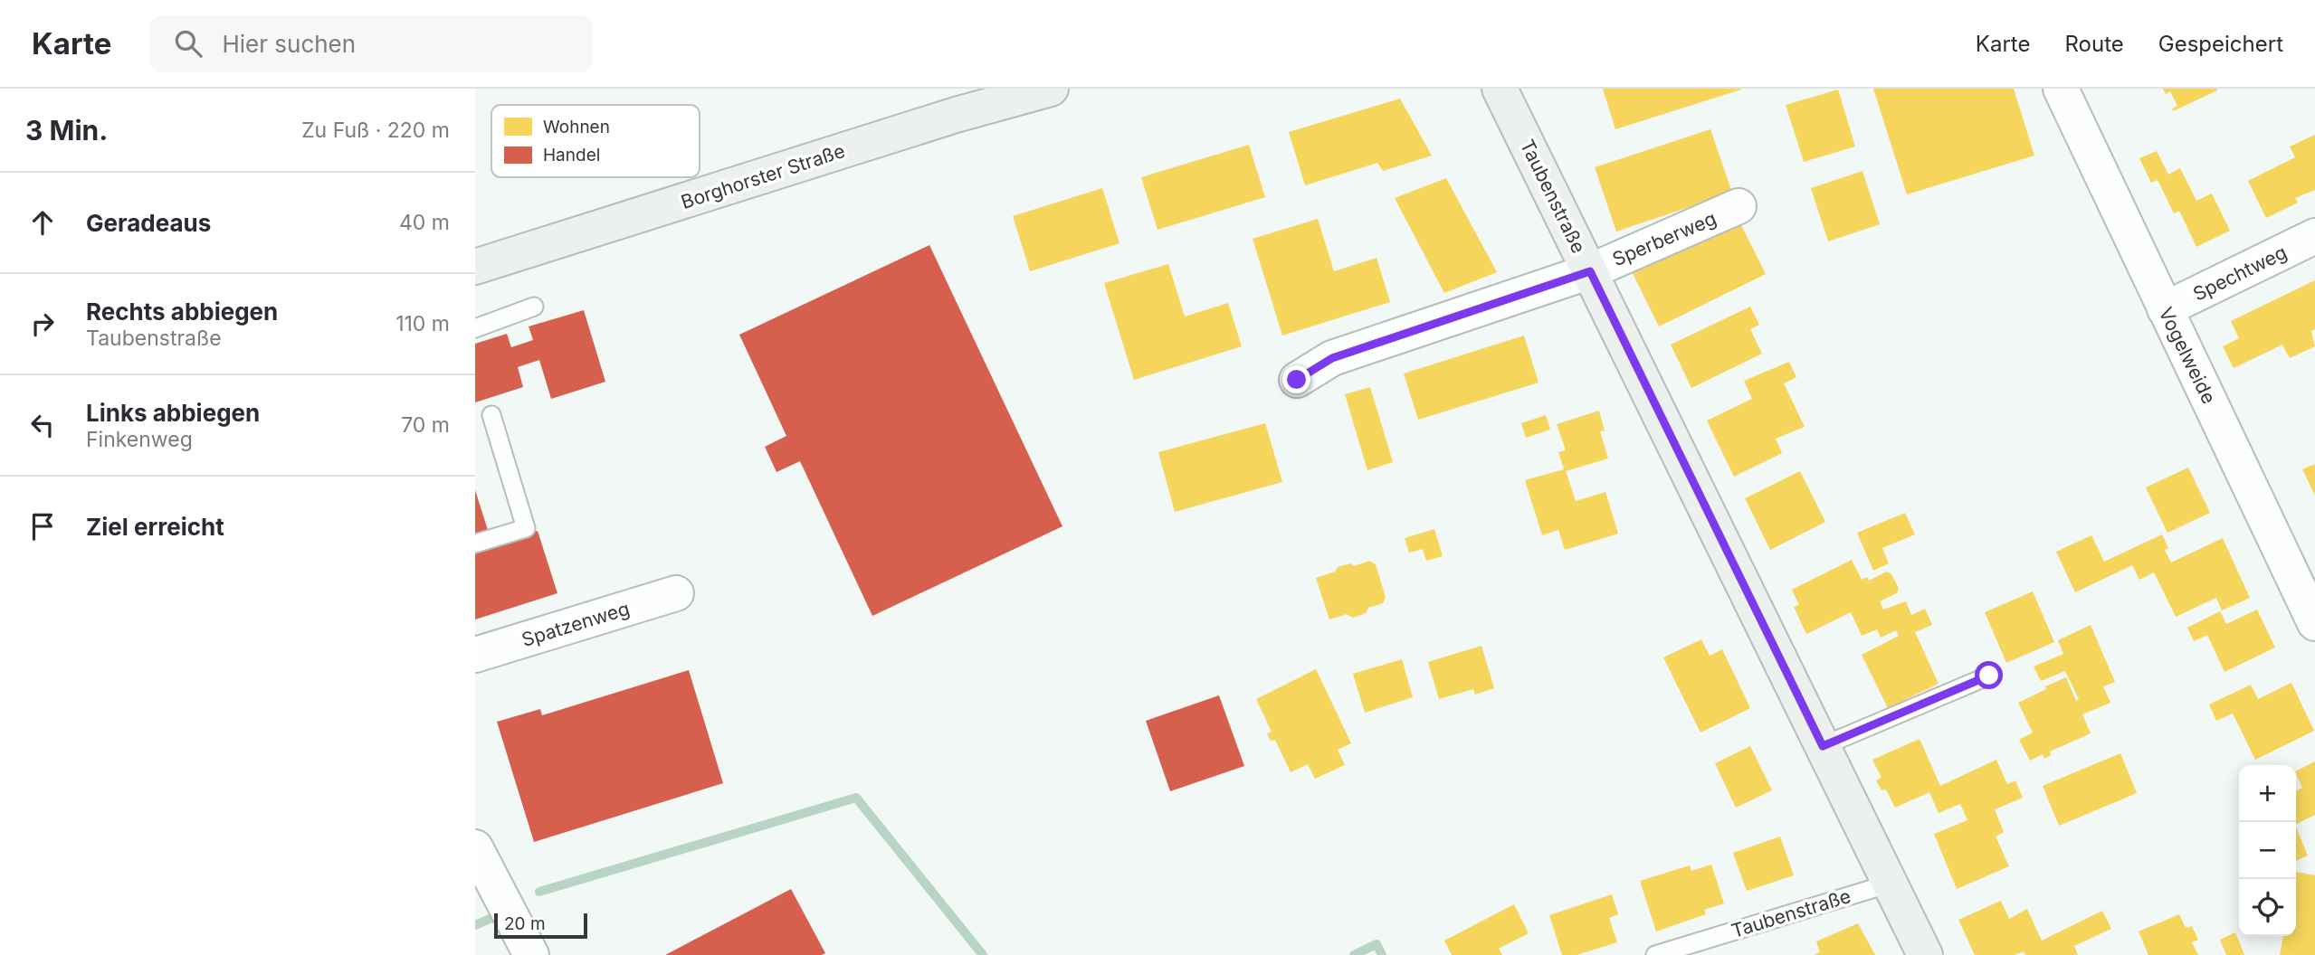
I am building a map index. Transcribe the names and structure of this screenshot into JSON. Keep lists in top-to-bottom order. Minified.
{"streets":{"street":["Borghorster Straße","Taubenstraße","Sperberweg","Spechtweg","Vogelweide","Spatzenweg"]},"crossings":[["Taubenstraße","Sperberweg"],["Spechtweg","Vogelweide"]],"legend":["Wohnen","Handel"],"scale_bar":"20 m","page":{"header":"Karte","search":"Hier suchen","nav":["Karte","Route","Gespeichert"],"heading":["3 Min.","Zu Fuß · 220 m"],"list":[["Geradeaus","40 m"],["Rechts abbiegen","Taubenstraße","110 m"],["Links abbiegen","Finkenweg","70 m"],"Ziel erreicht"],"map_buttons":["+","−"],"scale":"20 m"}}
